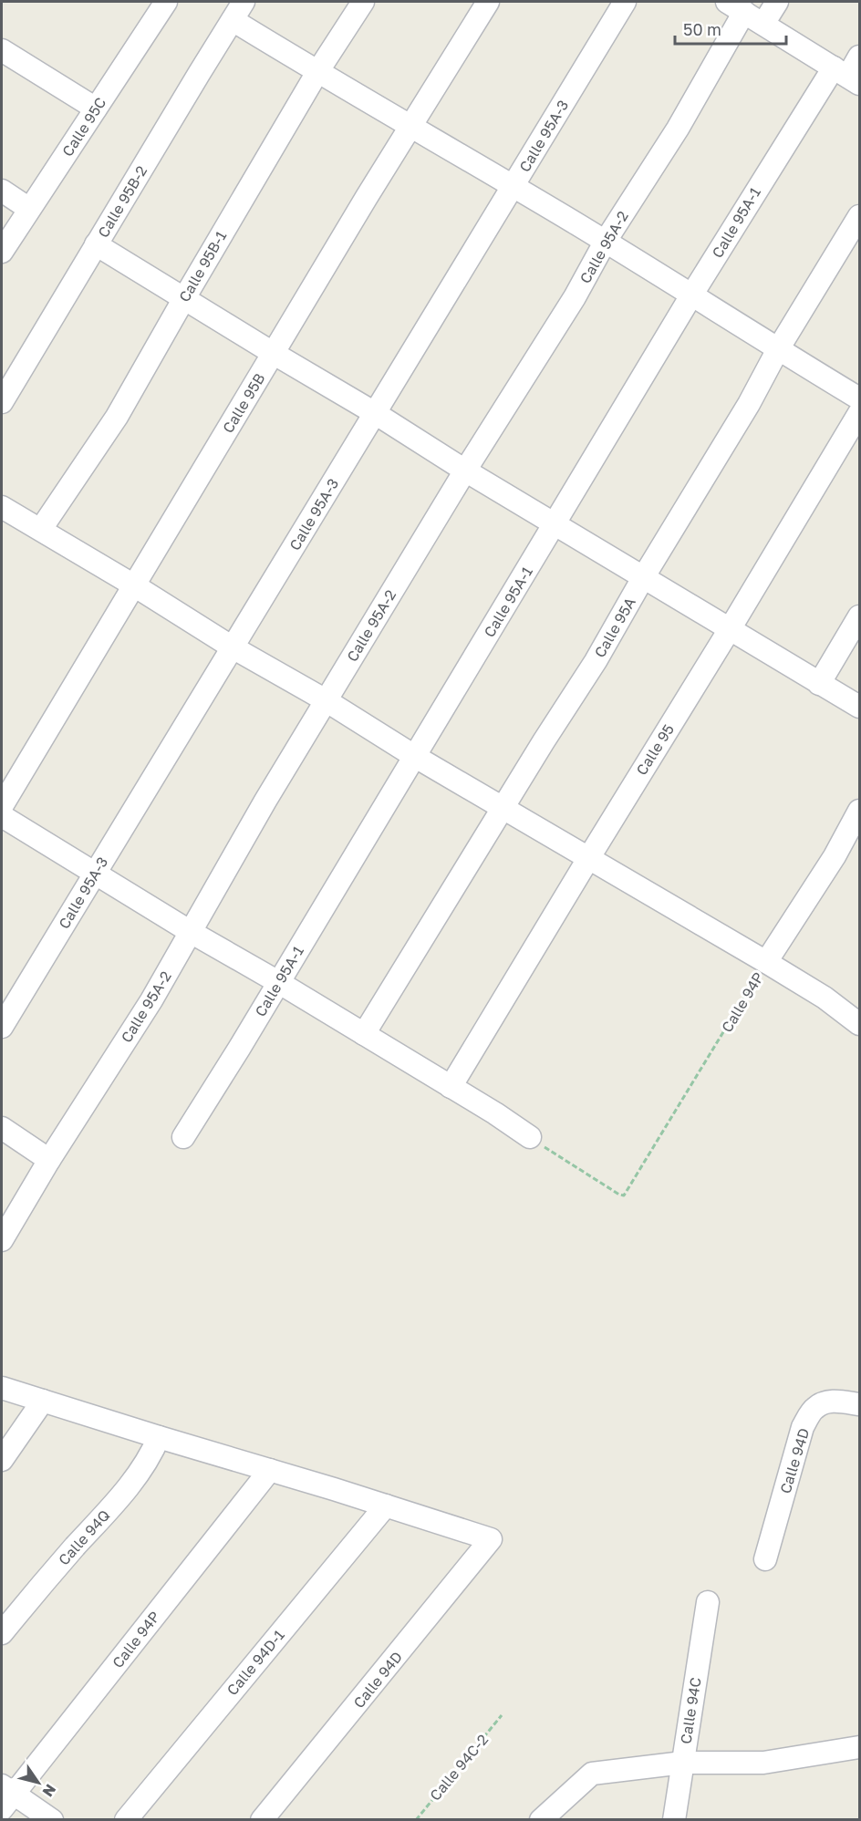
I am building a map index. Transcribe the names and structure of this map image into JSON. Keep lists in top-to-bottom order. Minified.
{"streets":{"street":["Calle 95C","Calle 95A-3","Calle 95B-2","Calle 95A-1","Calle 95A-2","Calle 95B-1","Calle 95B","Calle 95A","Calle 95","Calle 94P","Calle 94D","Calle 94Q","Calle 94D-1","Calle 94C"],"path":["Calle 94C-2"]},"crossings":[["Calle 94D","Calle 94D-1"]],"scale_bar":"50 m","north":"bottom right"}
